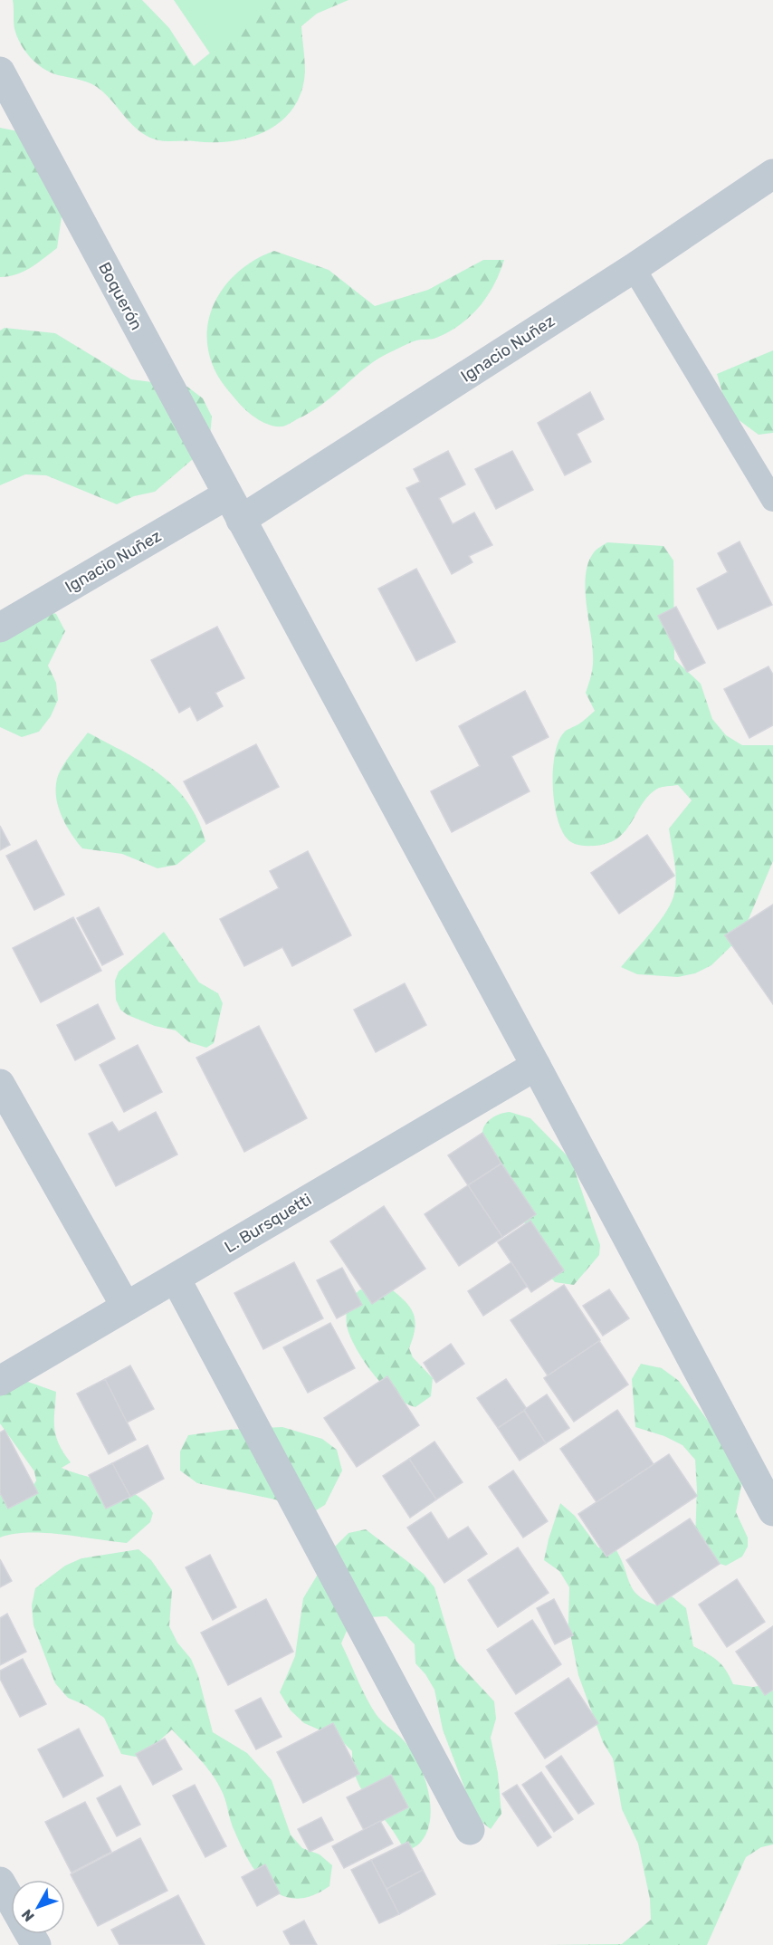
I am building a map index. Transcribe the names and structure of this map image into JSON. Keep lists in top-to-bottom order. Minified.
{"streets":{"street":["Boquerón","Ignacio Nuñez","L. Bursquetti"]},"crossings":[["Boquerón","Ignacio Nuñez"],["Boquerón","L. Bursquetti"]],"north":"bottom left"}
